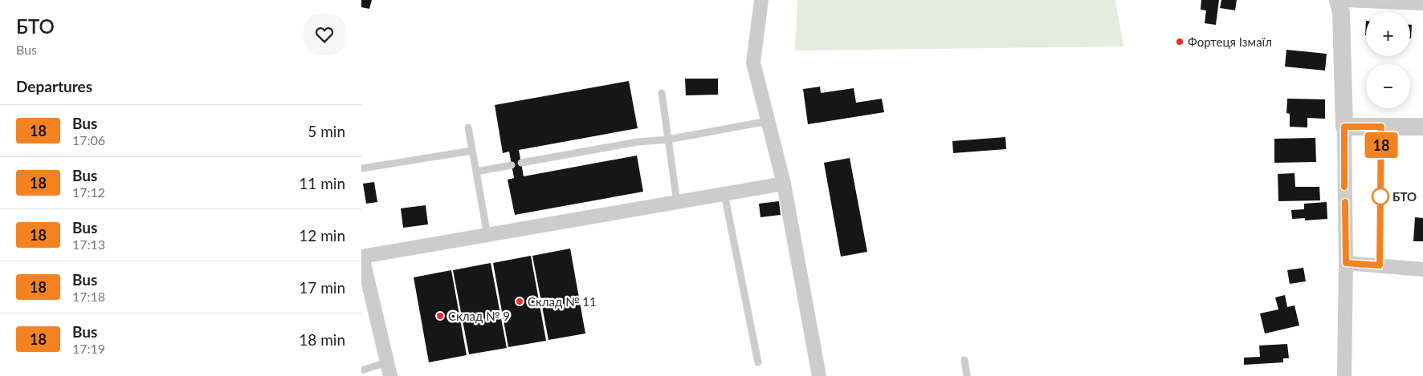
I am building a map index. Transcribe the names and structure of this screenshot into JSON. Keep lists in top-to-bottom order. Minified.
{"places":["Фортеця Ізмаїл","БТО","Склад № 11","Склад № 9"],"lines":["bus line 18"],"page":{"heading":[["БТО","Bus"],"Departures"],"on_map":"18","map_buttons":["+","−"],"list":[{"mark":"18","name":"Bus","note":"17:06","value":"5 min"},{"mark":"18","name":"Bus","note":"17:12","value":"11 min"},{"mark":"18","name":"Bus","note":"17:13","value":"12 min"},{"mark":"18","name":"Bus","note":"17:18","value":"17 min"},{"mark":"18","name":"Bus","note":"17:19","value":"18 min"}]}}
